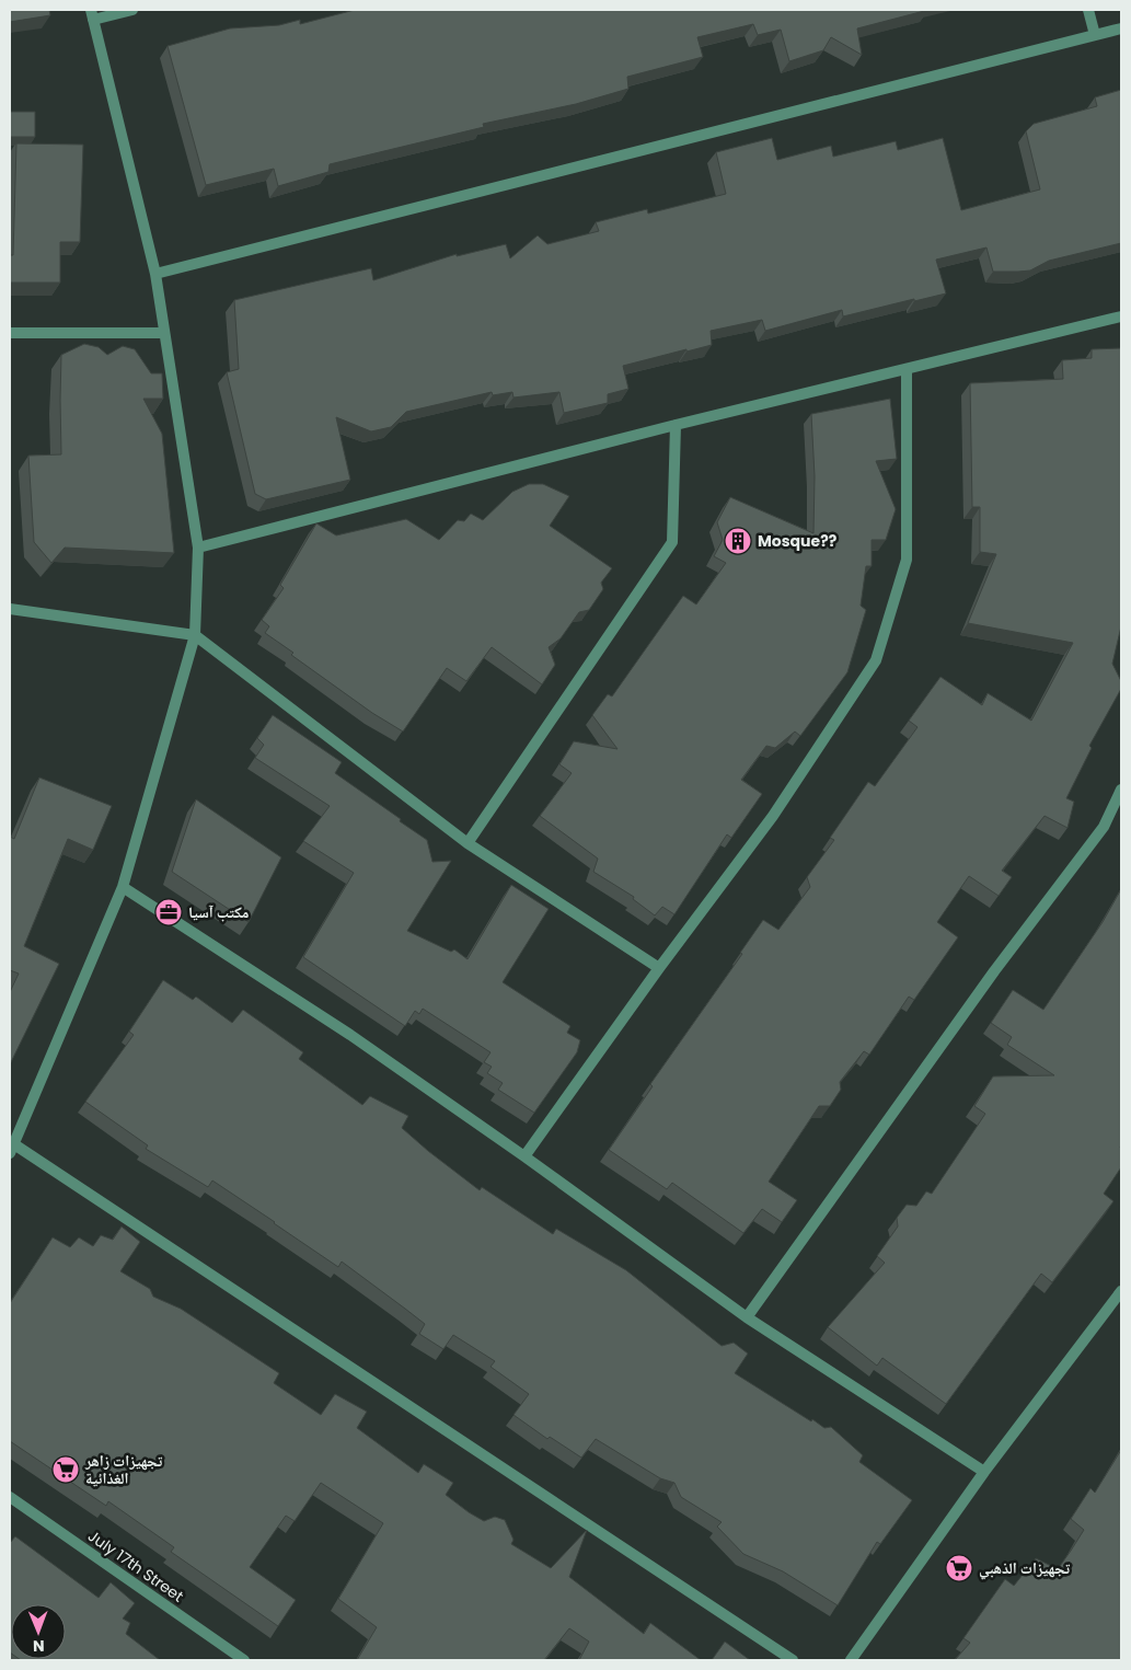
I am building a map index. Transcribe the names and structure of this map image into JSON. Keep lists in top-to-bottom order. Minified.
{"streets":{"street":["July 17th Street"]},"places":{"building":["Mosque??"],"office":["مكتب آسيا"],"supermarket":["تجهيزات زاهر الغذائية","تجهيزات الذهبي"]},"north":"bottom"}
